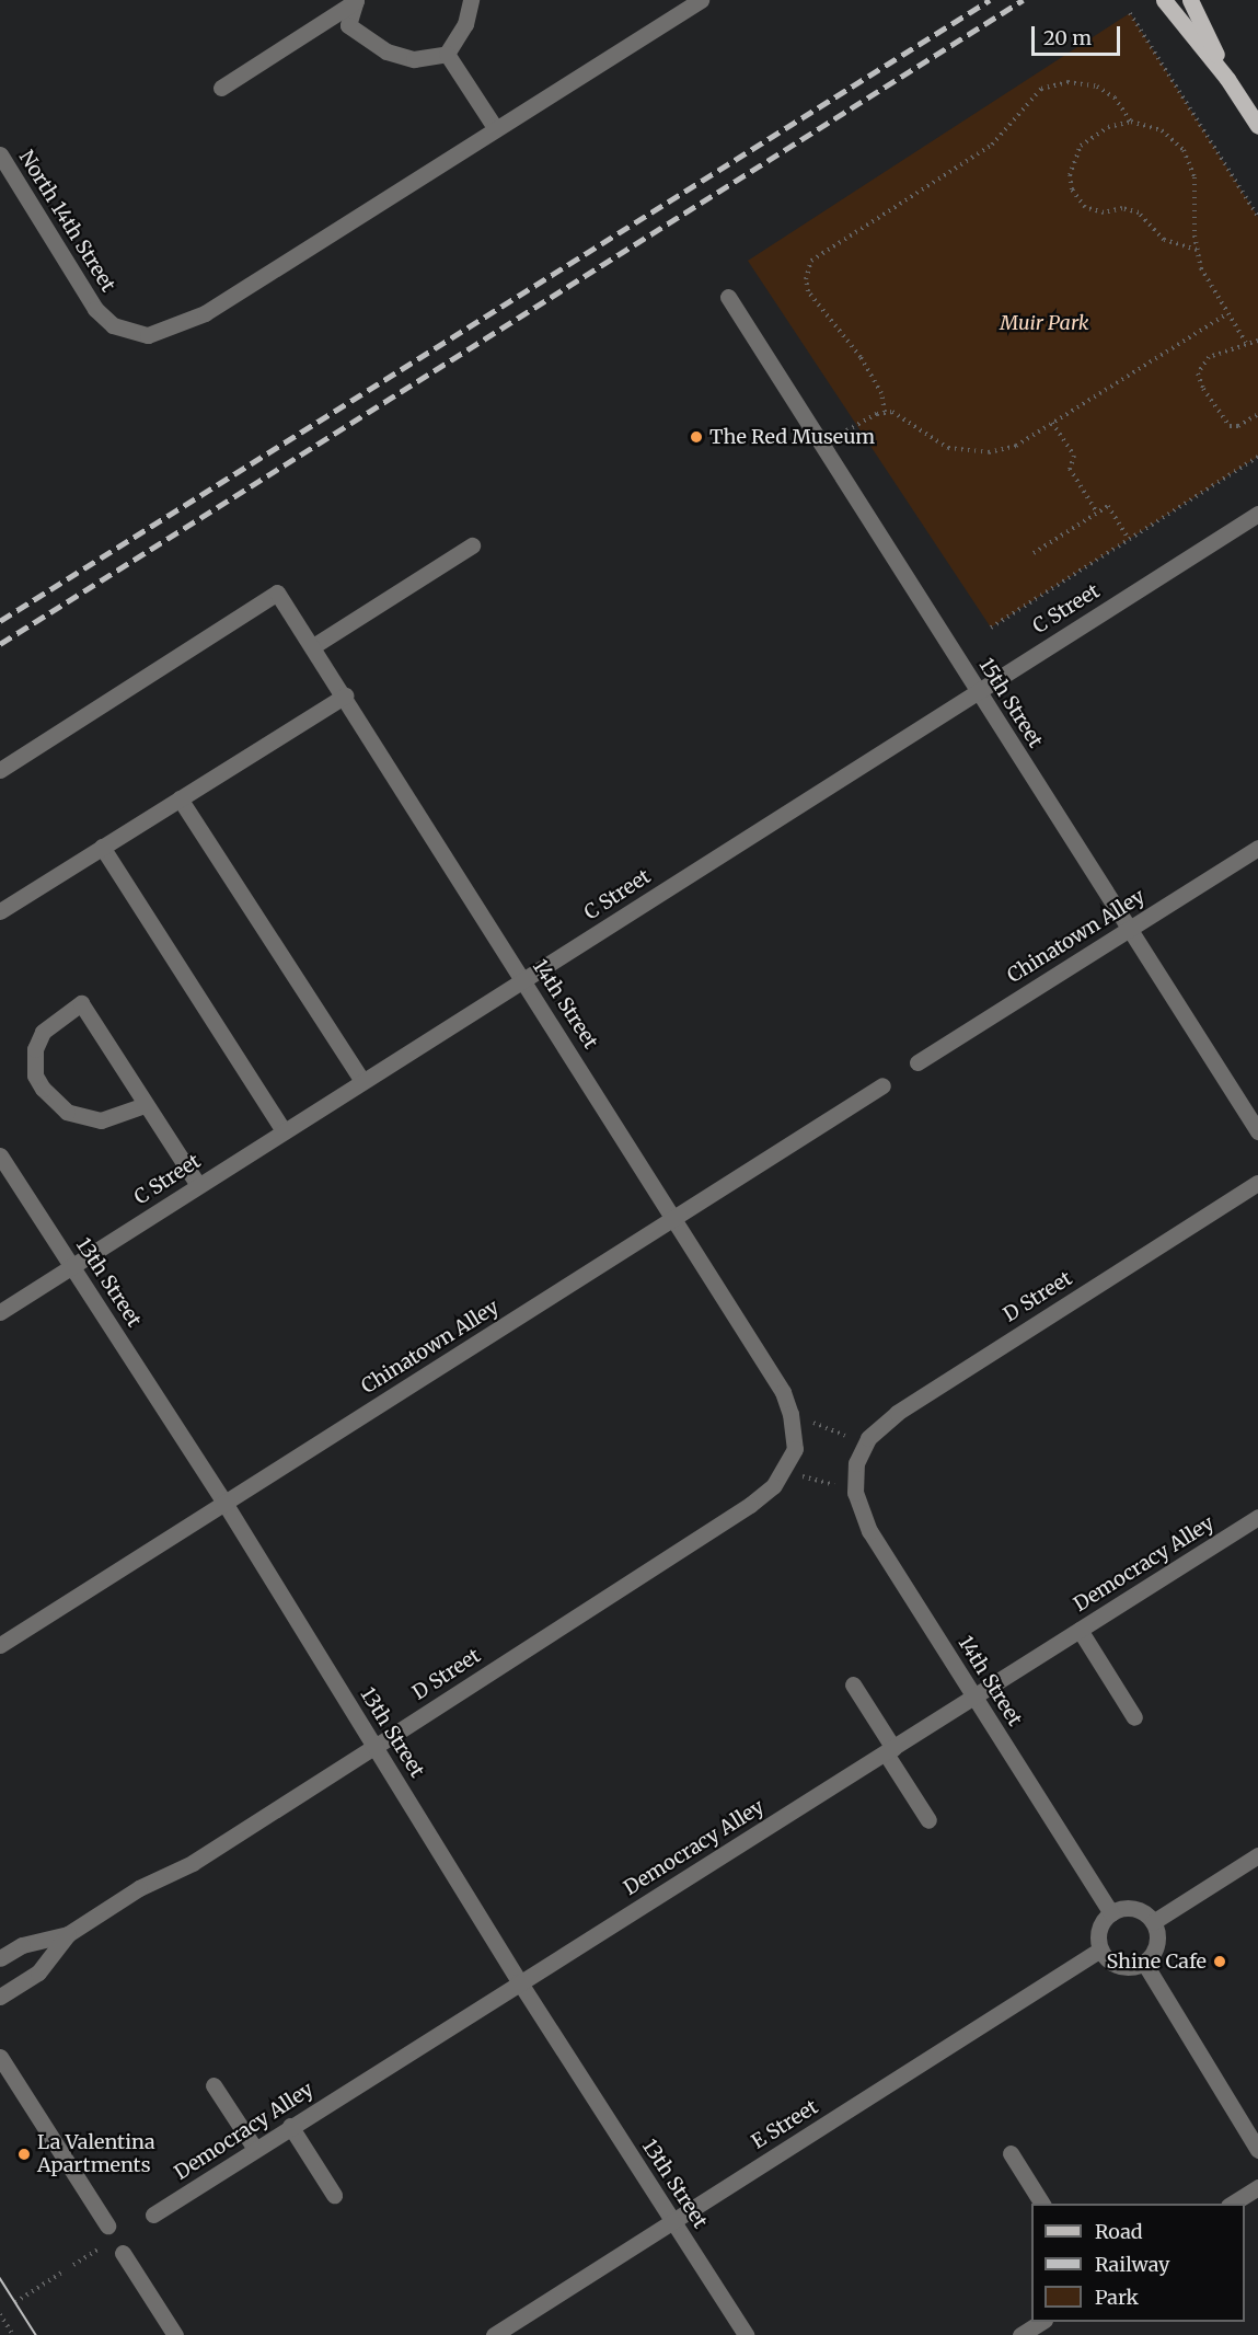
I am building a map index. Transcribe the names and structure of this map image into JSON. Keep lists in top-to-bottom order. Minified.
{"streets":{"street":["North 14th Street","C Street","15th Street","Chinatown Alley","14th Street","13th Street","D Street","Democracy Alley","E Street"]},"crossings":[["C Street","15th Street"],["C Street","14th Street"],["C Street","13th Street"],["15th Street","Chinatown Alley"],["Chinatown Alley","14th Street"],["Chinatown Alley","13th Street"],["14th Street","D Street"],["14th Street","Democracy Alley"],["14th Street","E Street"],["13th Street","D Street"],["13th Street","Democracy Alley"],["13th Street","E Street"]],"parks":["Muir Park"],"places":["The Red Museum","Shine Cafe","La Valentina Apartments"],"legend":["Road","Railway","Park"],"scale_bar":"20 m"}
